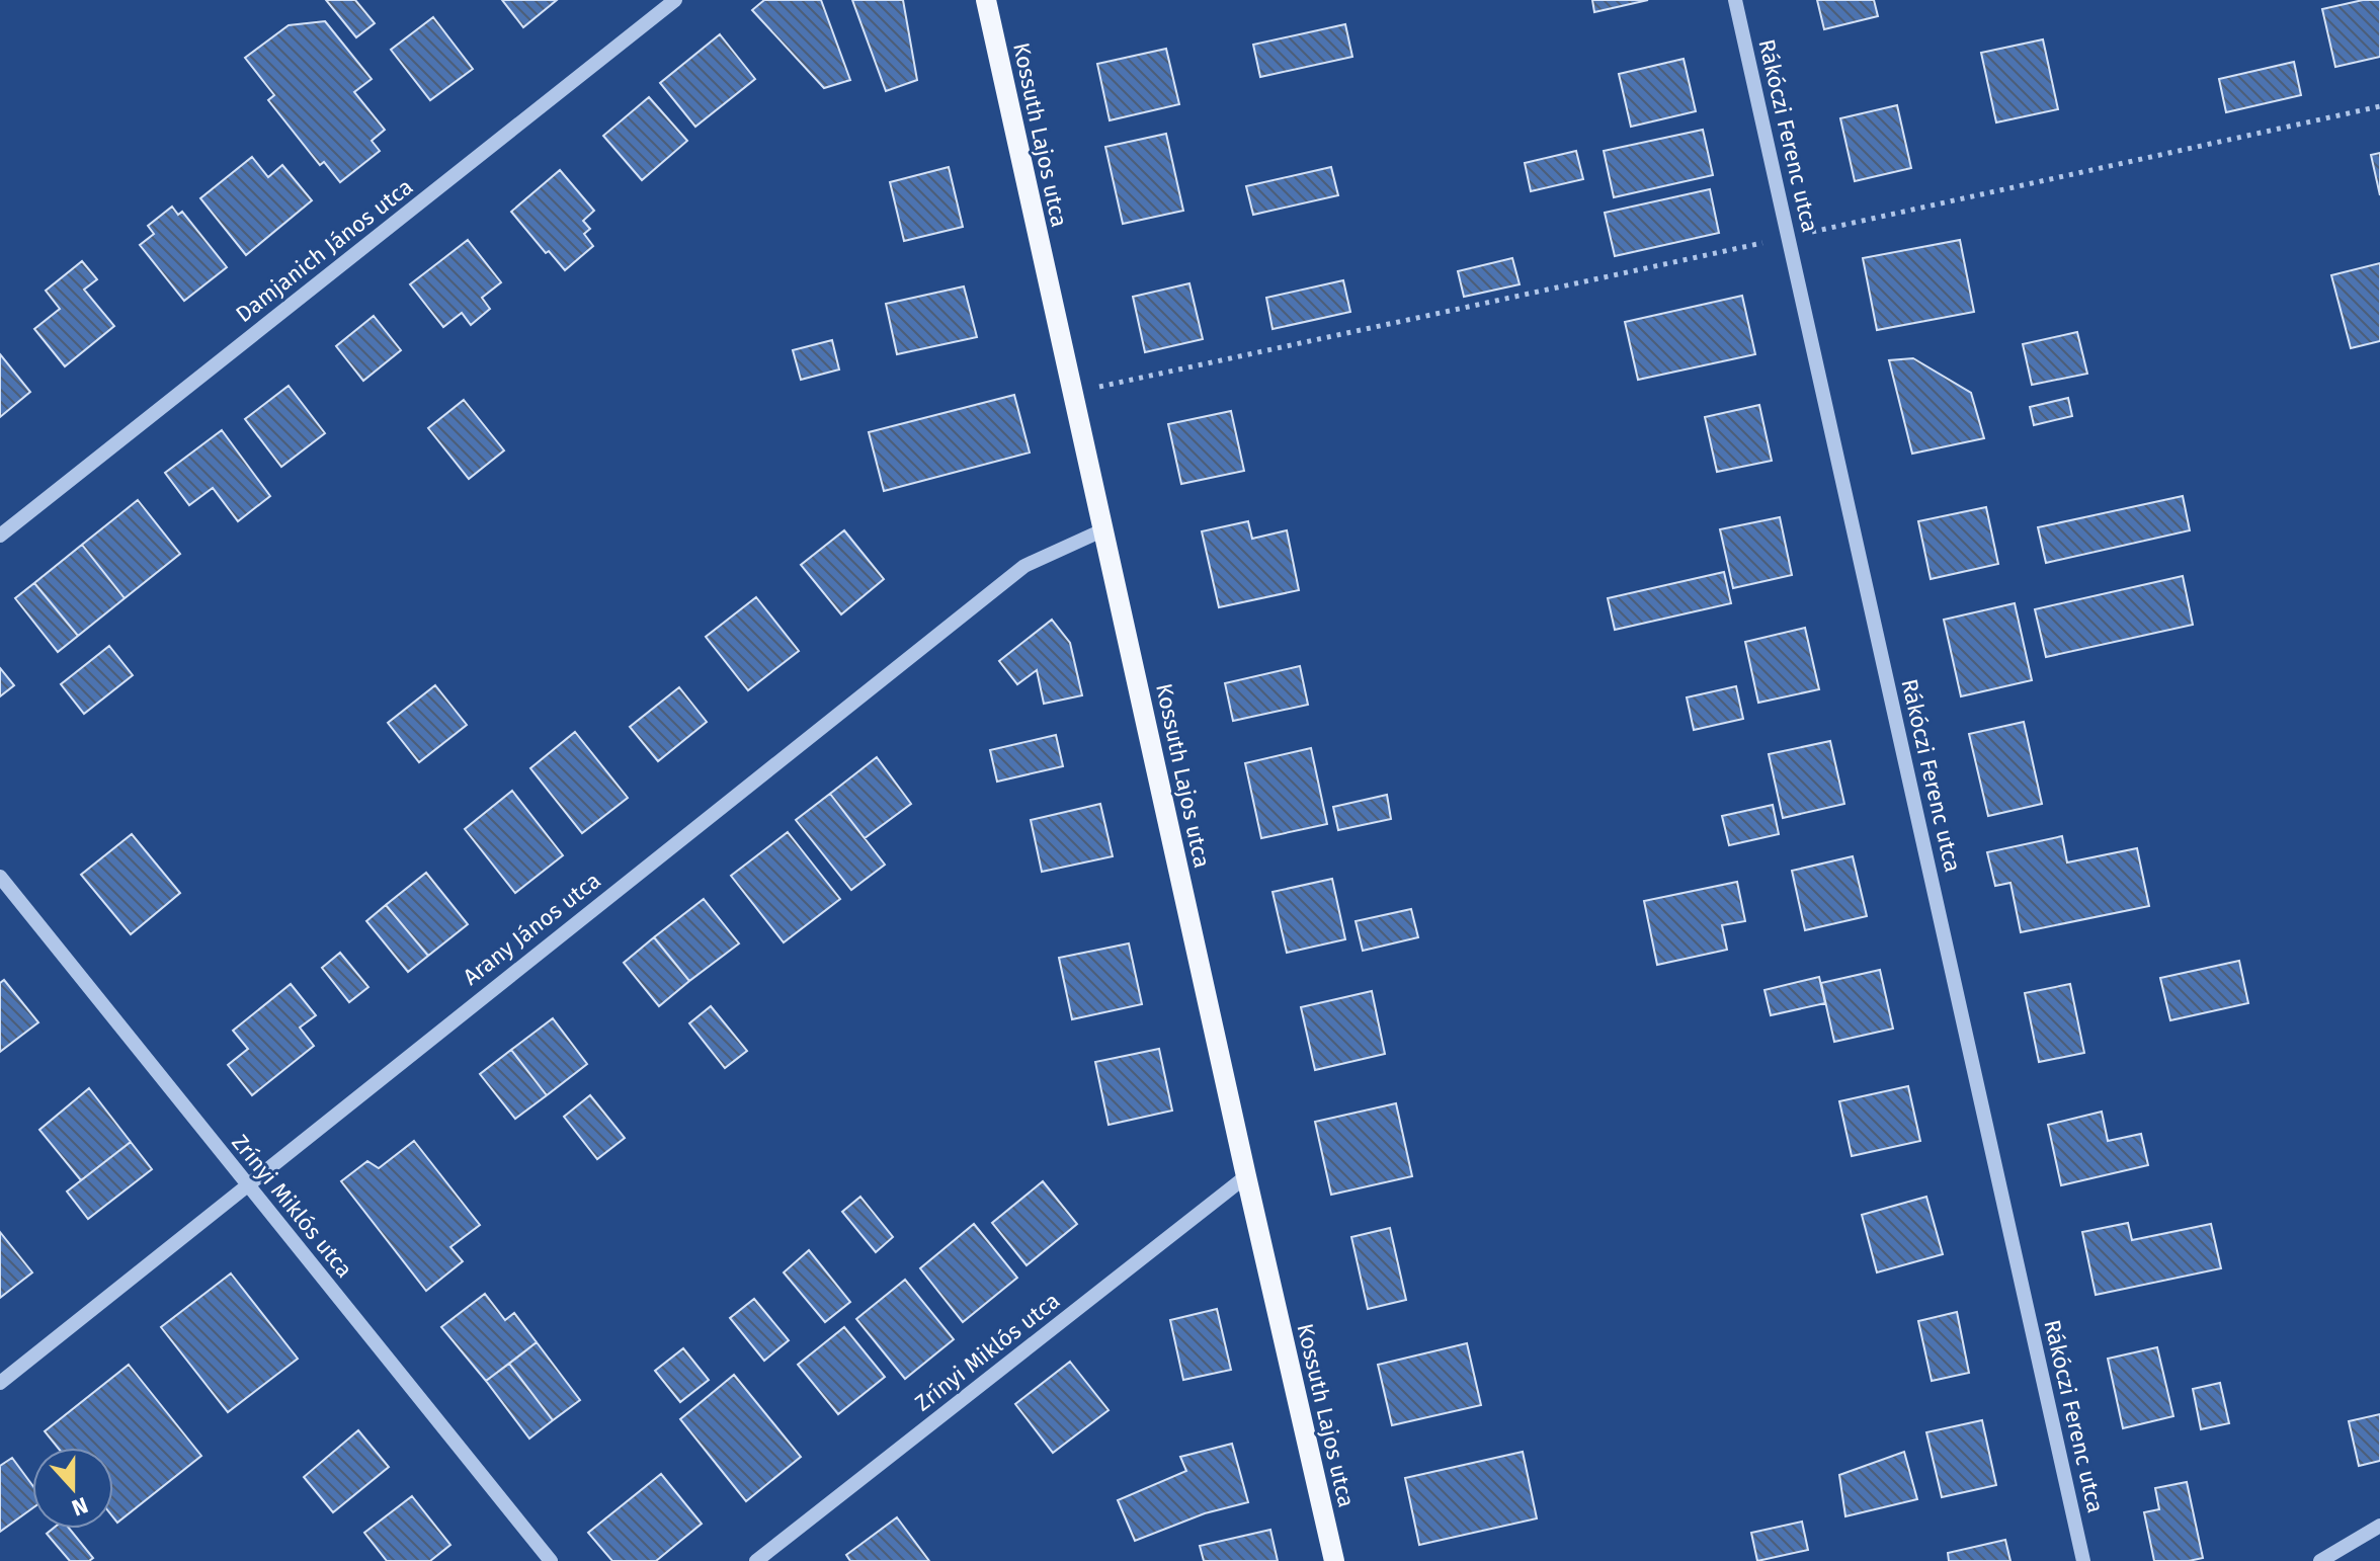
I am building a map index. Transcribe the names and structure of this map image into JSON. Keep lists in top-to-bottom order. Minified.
{"streets":{"main road":["Kossuth Lajos utca"],"street":["Rákóczi Ferenc utca","Damjanich János utca","Arany János utca","Zrínyi Miklós utca"]},"crossings":[["Kossuth Lajos utca","Arany János utca"],["Kossuth Lajos utca","Zrínyi Miklós utca"],["Arany János utca","Zrínyi Miklós utca"]],"north":"bottom"}
